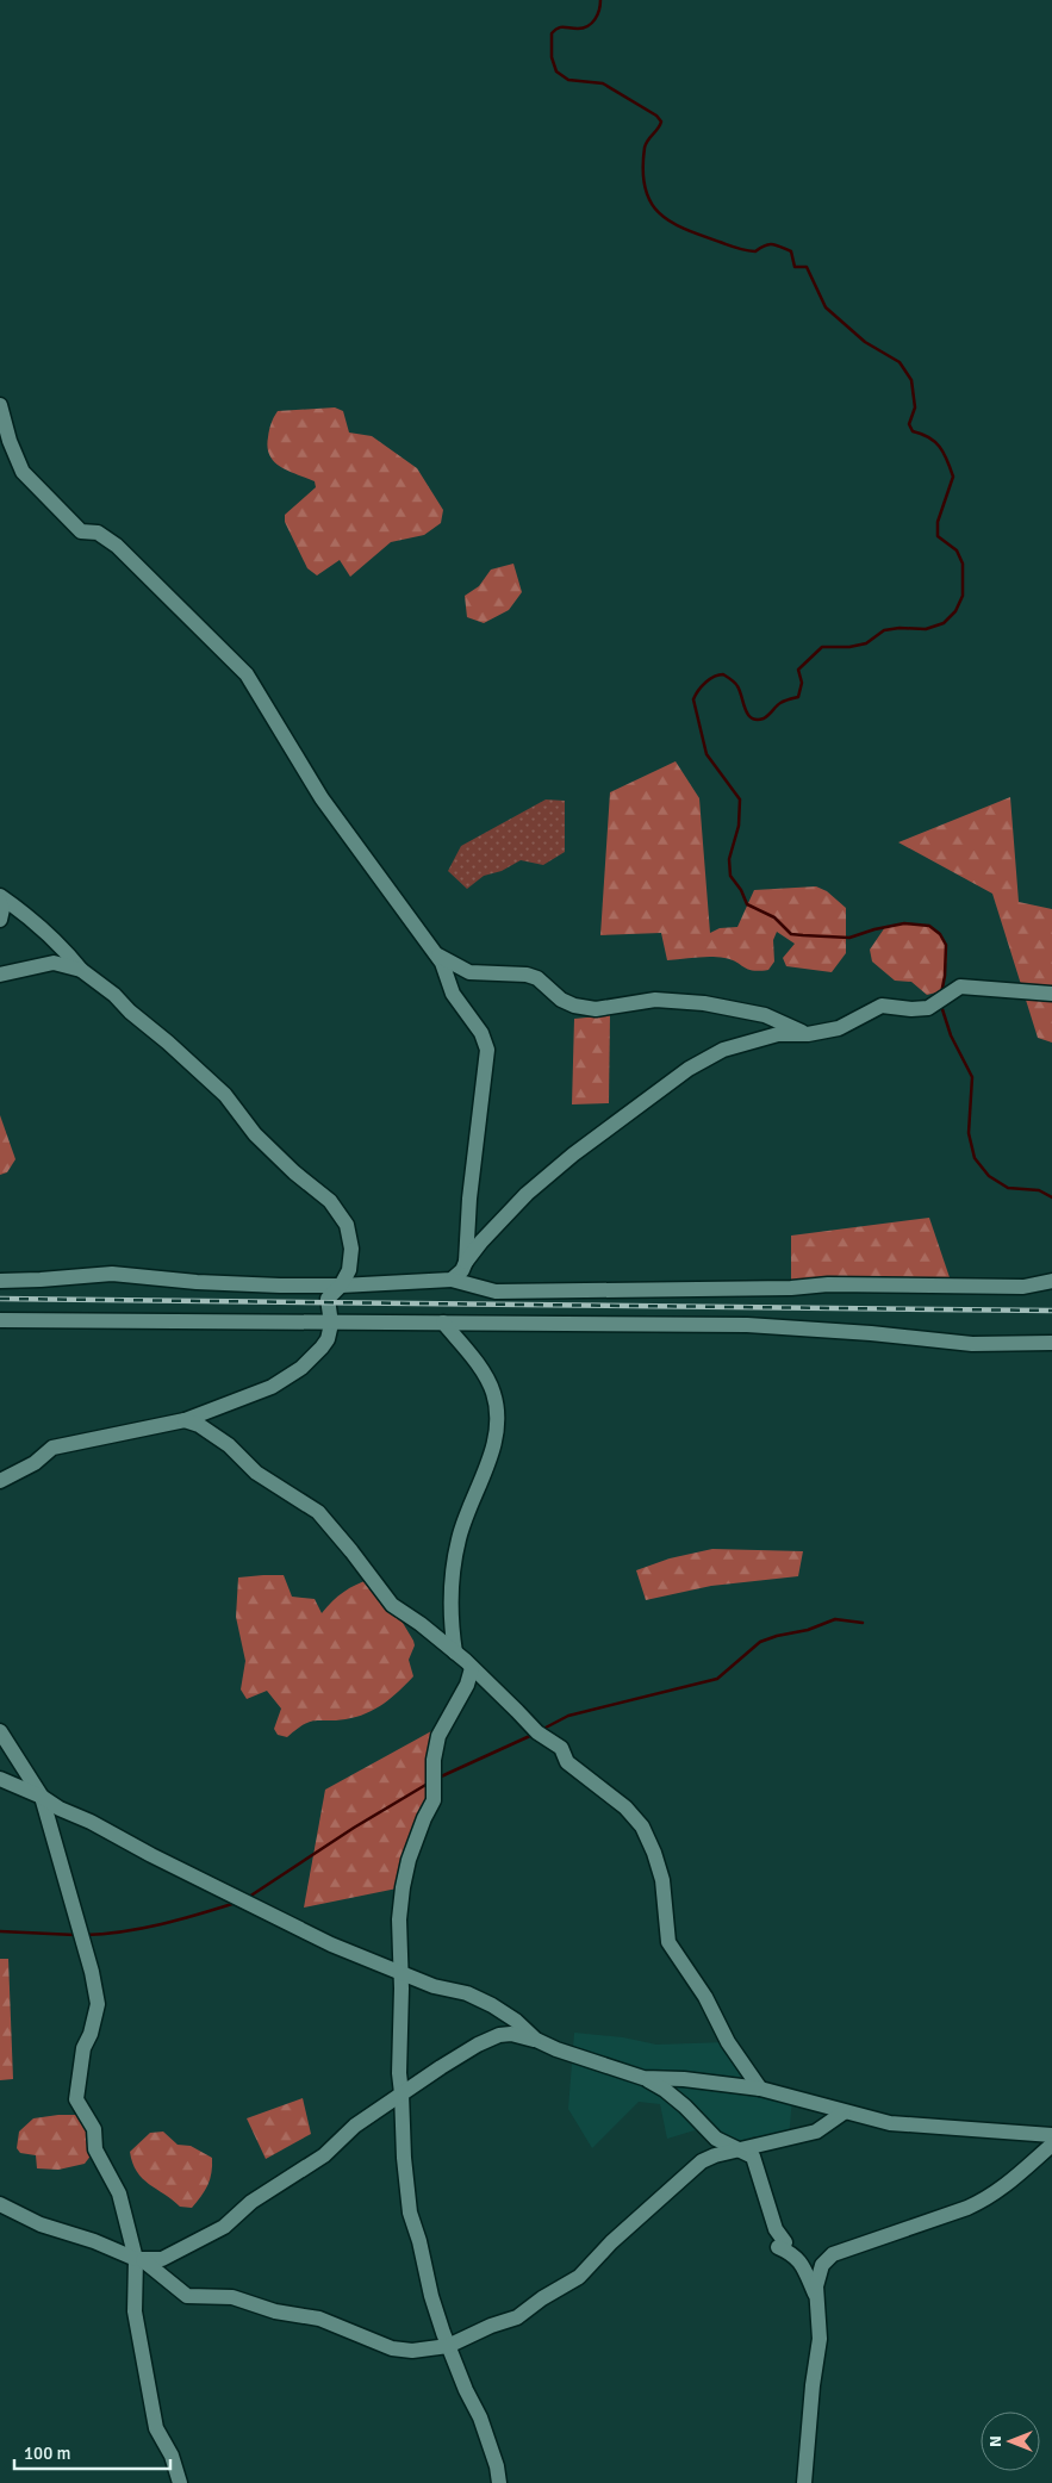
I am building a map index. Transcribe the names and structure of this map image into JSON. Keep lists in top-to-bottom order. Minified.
{"scale_bar":"100 m","north":"left"}
